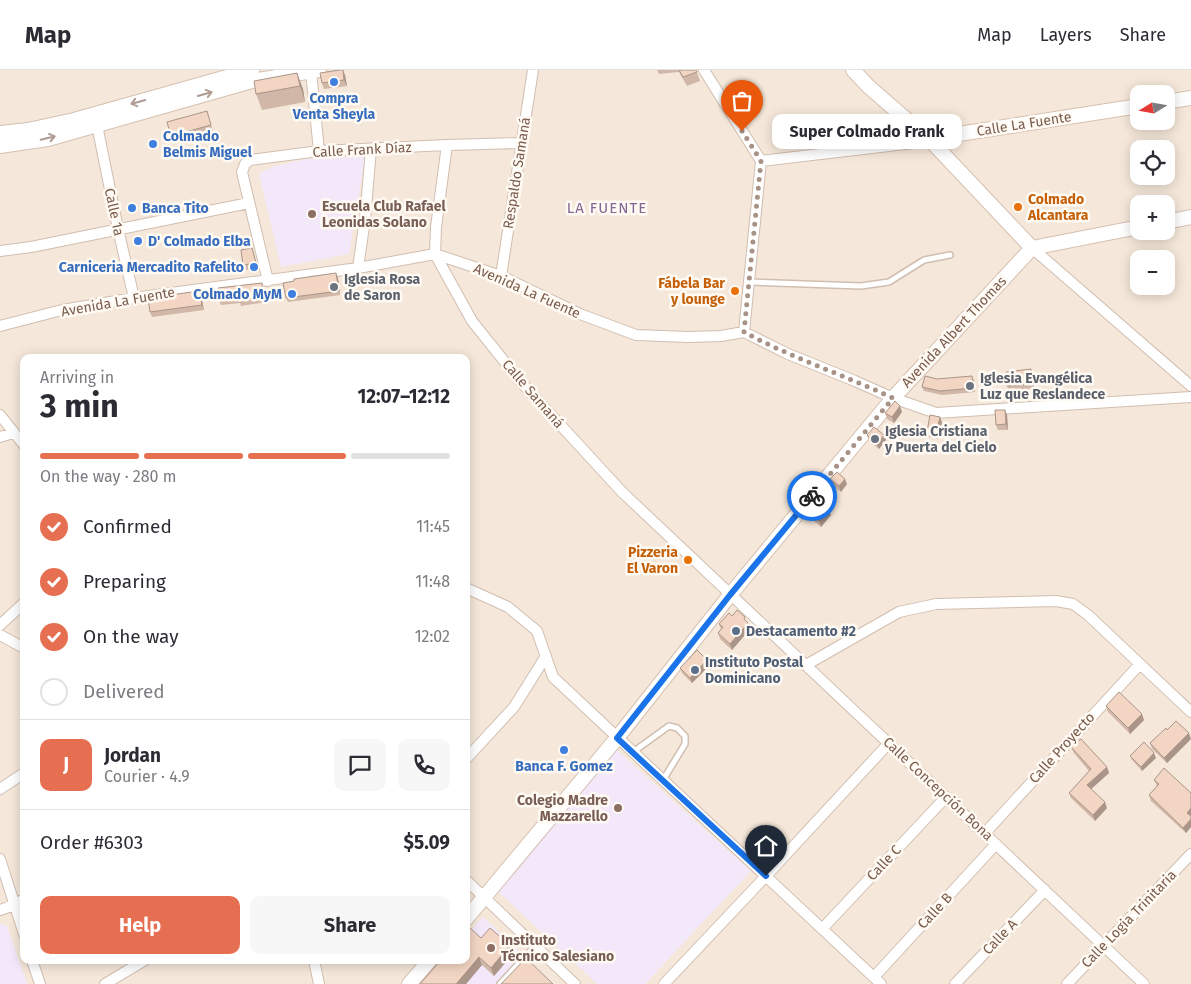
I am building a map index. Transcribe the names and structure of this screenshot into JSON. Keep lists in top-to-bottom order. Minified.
{"streets":{"main road":["Calle La Fuente","Avenida Albert Thomas"],"street":["Calle Frank Díaz","Respaldo Samaná","Calle 1a","Avenida La Fuente","Calle Samaná","Calle Proyecto","Calle Concepción Bona","Calle C","Calle B","Calle Logia Trinitaria","Calle A"]},"crossings":[["Calle Frank Díaz","Respaldo Samaná"],["Calle Frank Díaz","Avenida La Fuente"],["Respaldo Samaná","Avenida La Fuente"],["Calle 1a","Avenida La Fuente"],["Avenida La Fuente","Calle Samaná"],["Avenida Albert Thomas","Calle Samaná"],["Avenida Albert Thomas","Calle Concepción Bona"],["Calle Samaná","Calle Concepción Bona"],["Calle Proyecto","Calle Concepción Bona"],["Calle Concepción Bona","Calle C"],["Calle Concepción Bona","Calle B"],["Calle Concepción Bona","Calle Logia Trinitaria"],["Calle Concepción Bona","Calle A"]],"districts":["LA FUENTE"],"places":["Compra Venta Sheyla","Super Colmado Frank","Colmado Belmis Miguel","Colmado Alcantara","Banca Tito","Escuela Club Rafael Leonidas Solano","D' Colmado Elba","Carniceria Mercadito Rafelito","Iglesia Rosa de Saron","Fábela Bar y lounge","Colmado MyM","Iglesia Evangélica Luz que Reslandece","Iglesia Cristiana y Puerta del Cielo","Pizzeria El Varon","Destacamento #2","Instituto Postal Dominicano","Banca F. Gomez","Colegio Madre Mazzarello","Instituto Técnico Salesiano"],"north":"left","page":{"header":"Map","nav":["Map","Layers","Share"],"map_buttons":["+","−"],"bubble":"Super Colmado Frank","heading":["3 min","Arriving in","12:07–12:12"],"panel":["Jordan","Courier · 4.9","Order #6303","$5.09"],"bar":"On the way · 280 m","list":[["Confirmed","11:45"],["Preparing","11:48"],["On the way","12:02"],"Delivered"],"round":"J","buttons":["Help","Share"]}}
